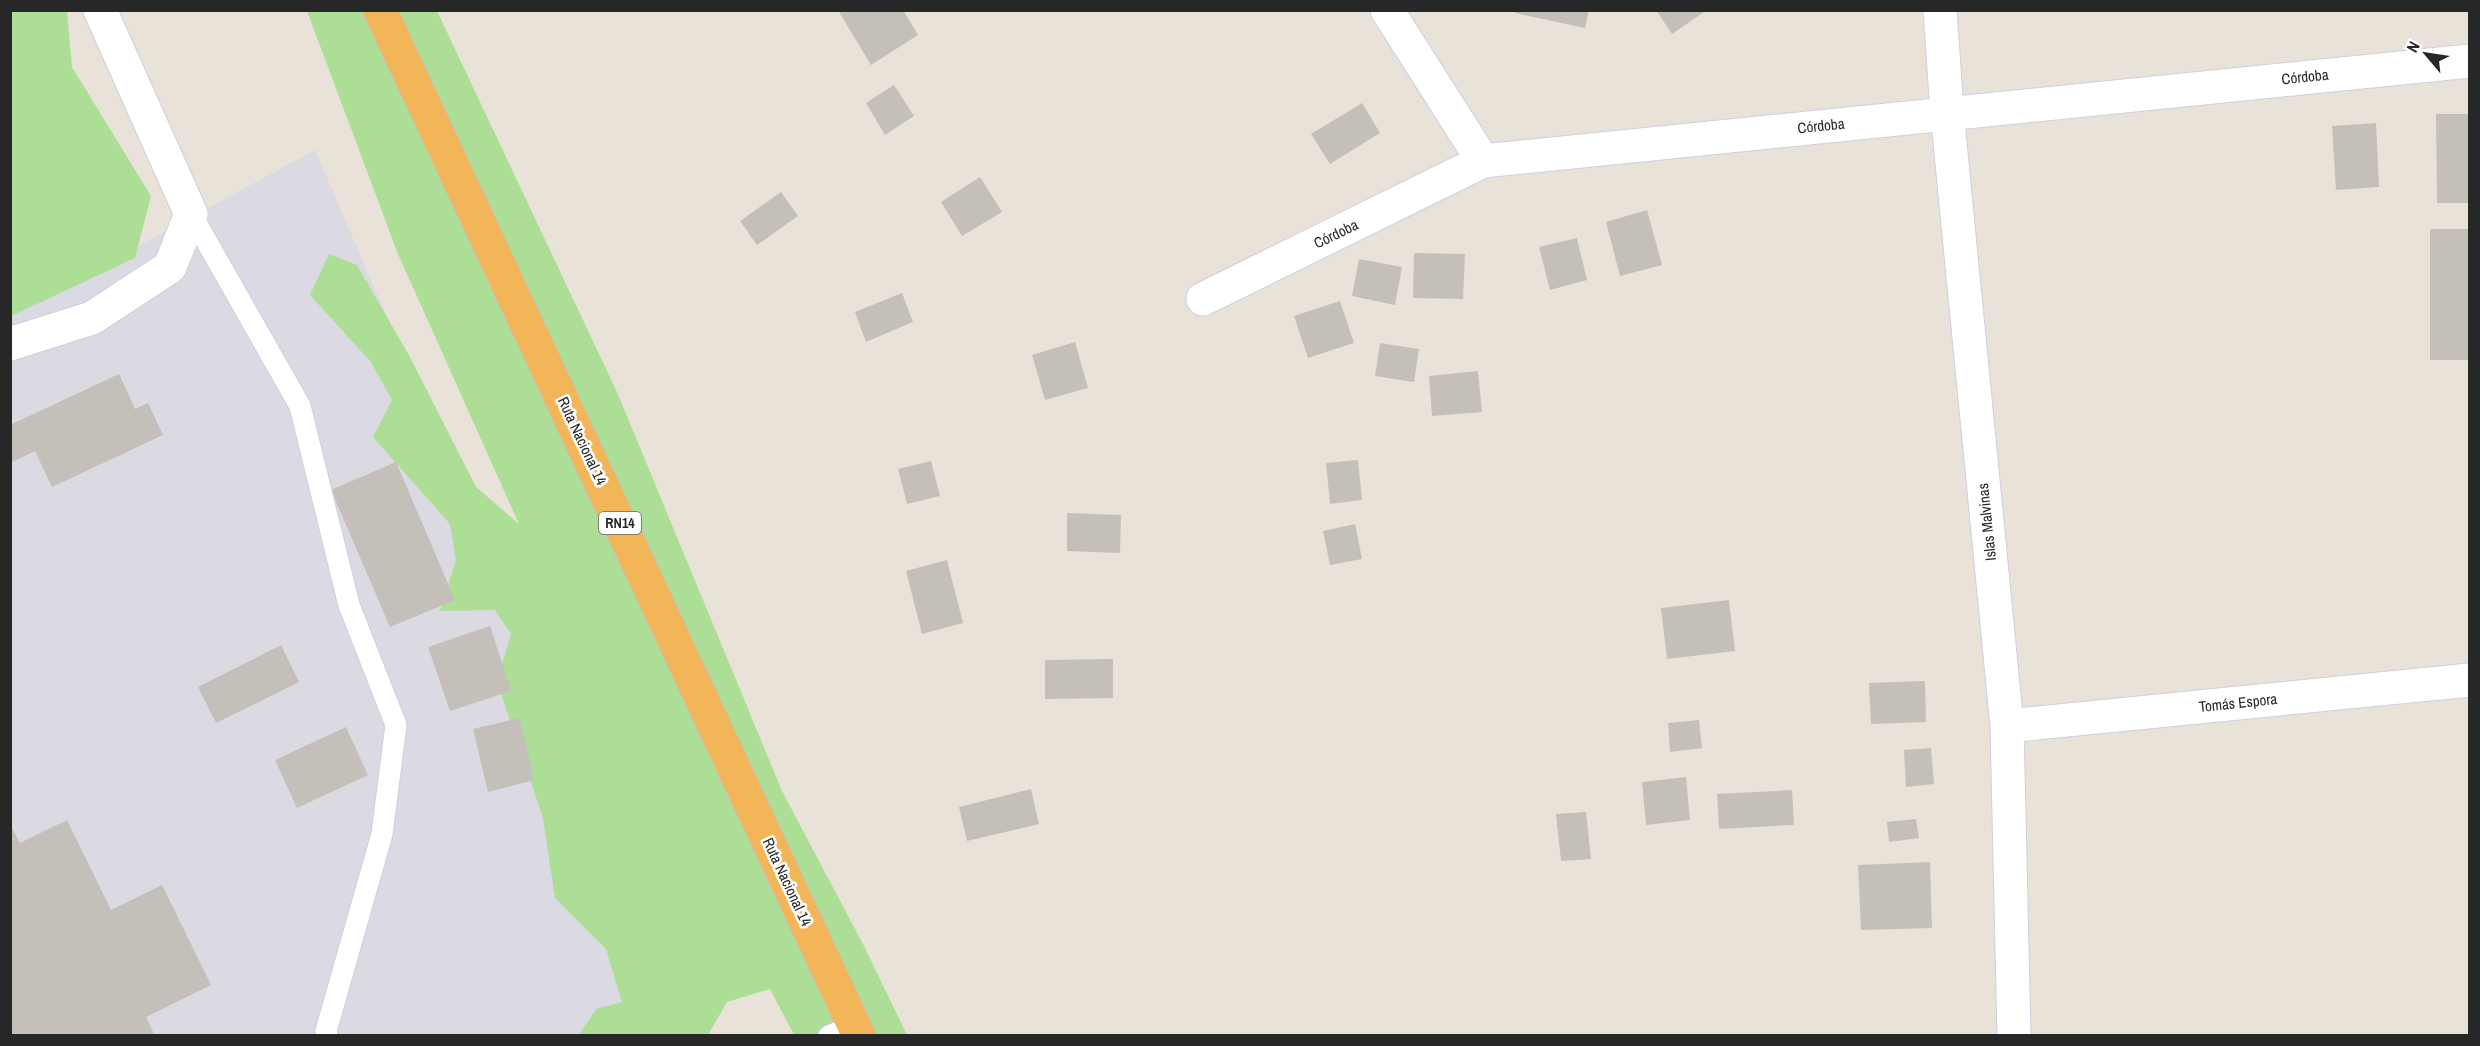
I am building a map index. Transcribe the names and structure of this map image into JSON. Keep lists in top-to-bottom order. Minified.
{"streets":{"highway":["Ruta Nacional 14","RN14"],"street":["Córdoba","Islas Malvinas","Tomás Espora"]},"crossings":[["Córdoba","Islas Malvinas"],["Islas Malvinas","Tomás Espora"]],"north":"top left"}
